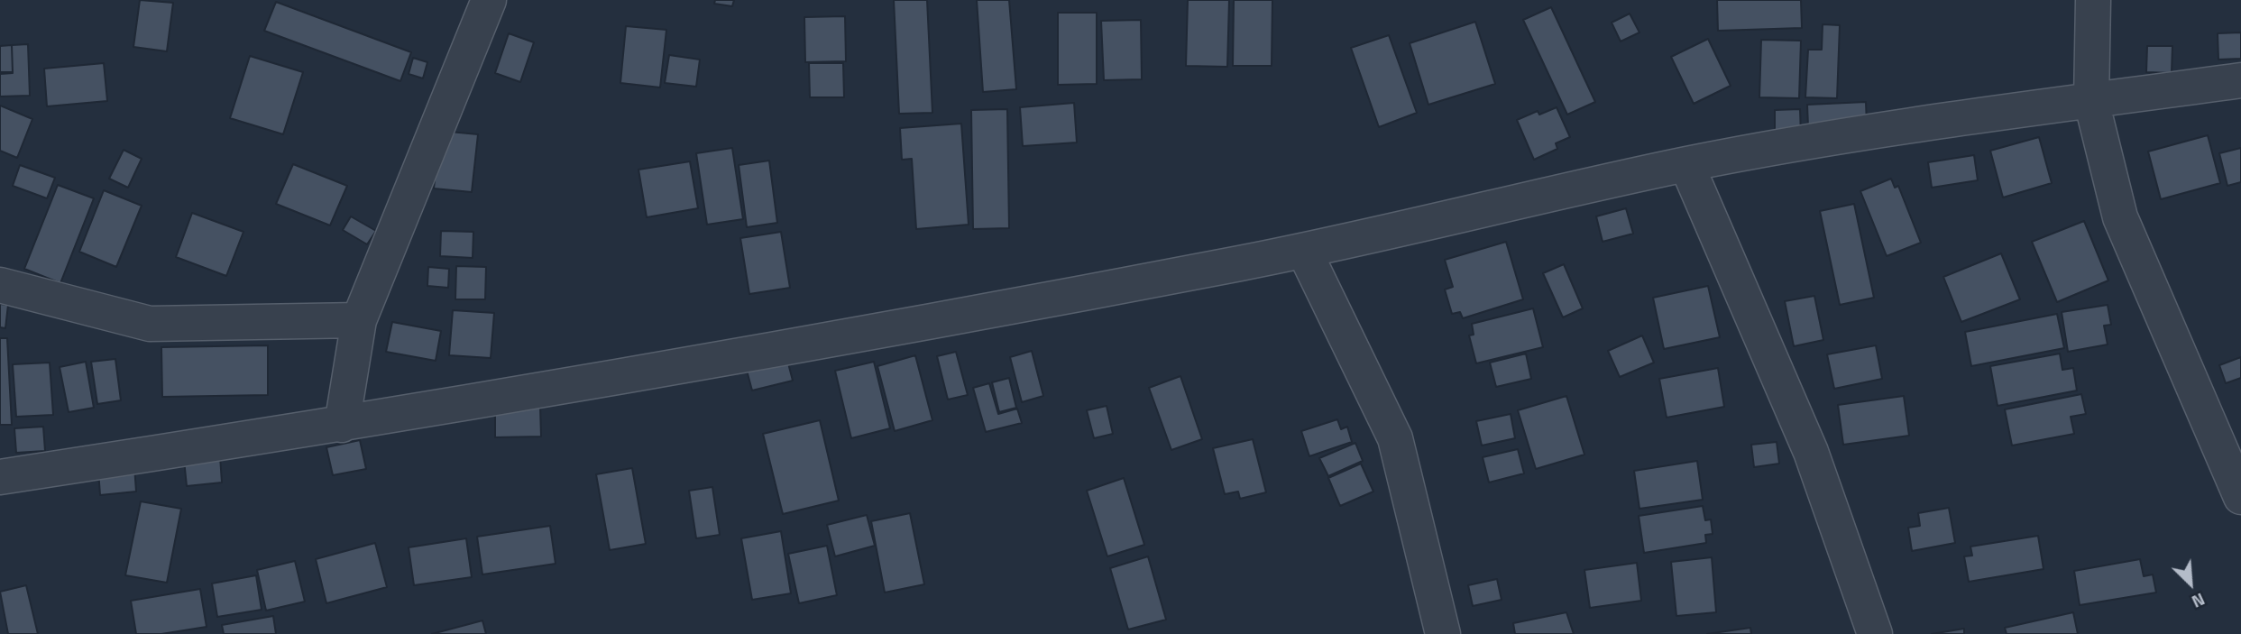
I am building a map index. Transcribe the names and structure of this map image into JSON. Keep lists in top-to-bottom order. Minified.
{"north":"bottom right"}
